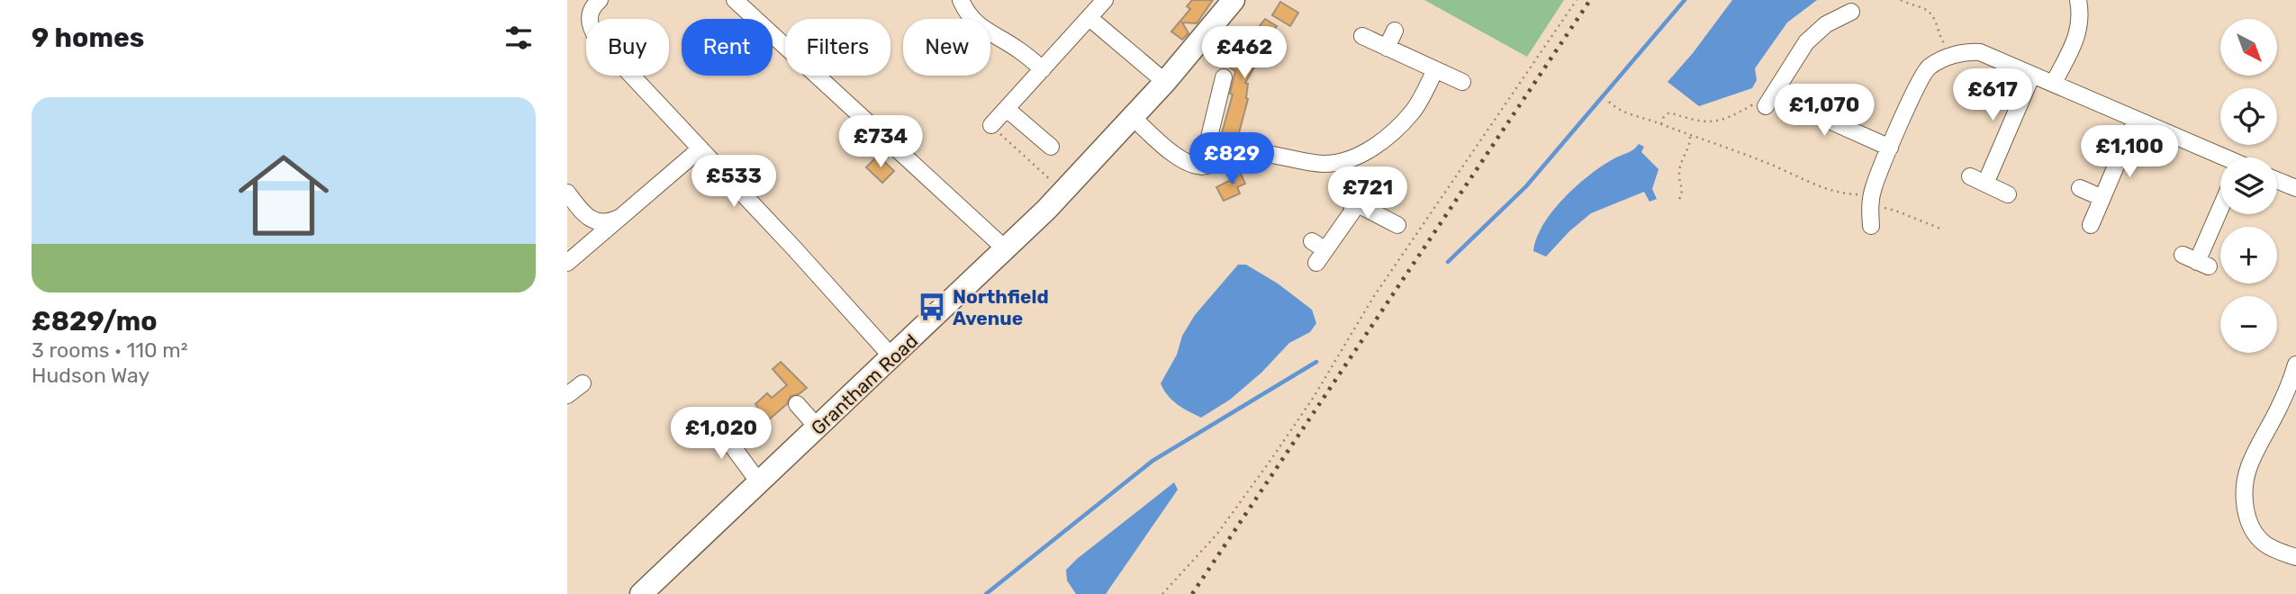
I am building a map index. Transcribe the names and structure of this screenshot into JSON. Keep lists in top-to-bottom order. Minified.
{"streets":{"highway":["Grantham Road"]},"places":{"bus stop":["Northfield Avenue"]},"north":"bottom right","page":{"heading":"9 homes","map_buttons":["+","−"],"chip":["Buy","Rent","Filters","New"],"price":["£462","£617","£1,070","£734","£1,100","£829","£533","£721","£1,020"],"list":[{"name":"£829/mo","note":"3 rooms · 110 m² · Hudson Way"}]}}
